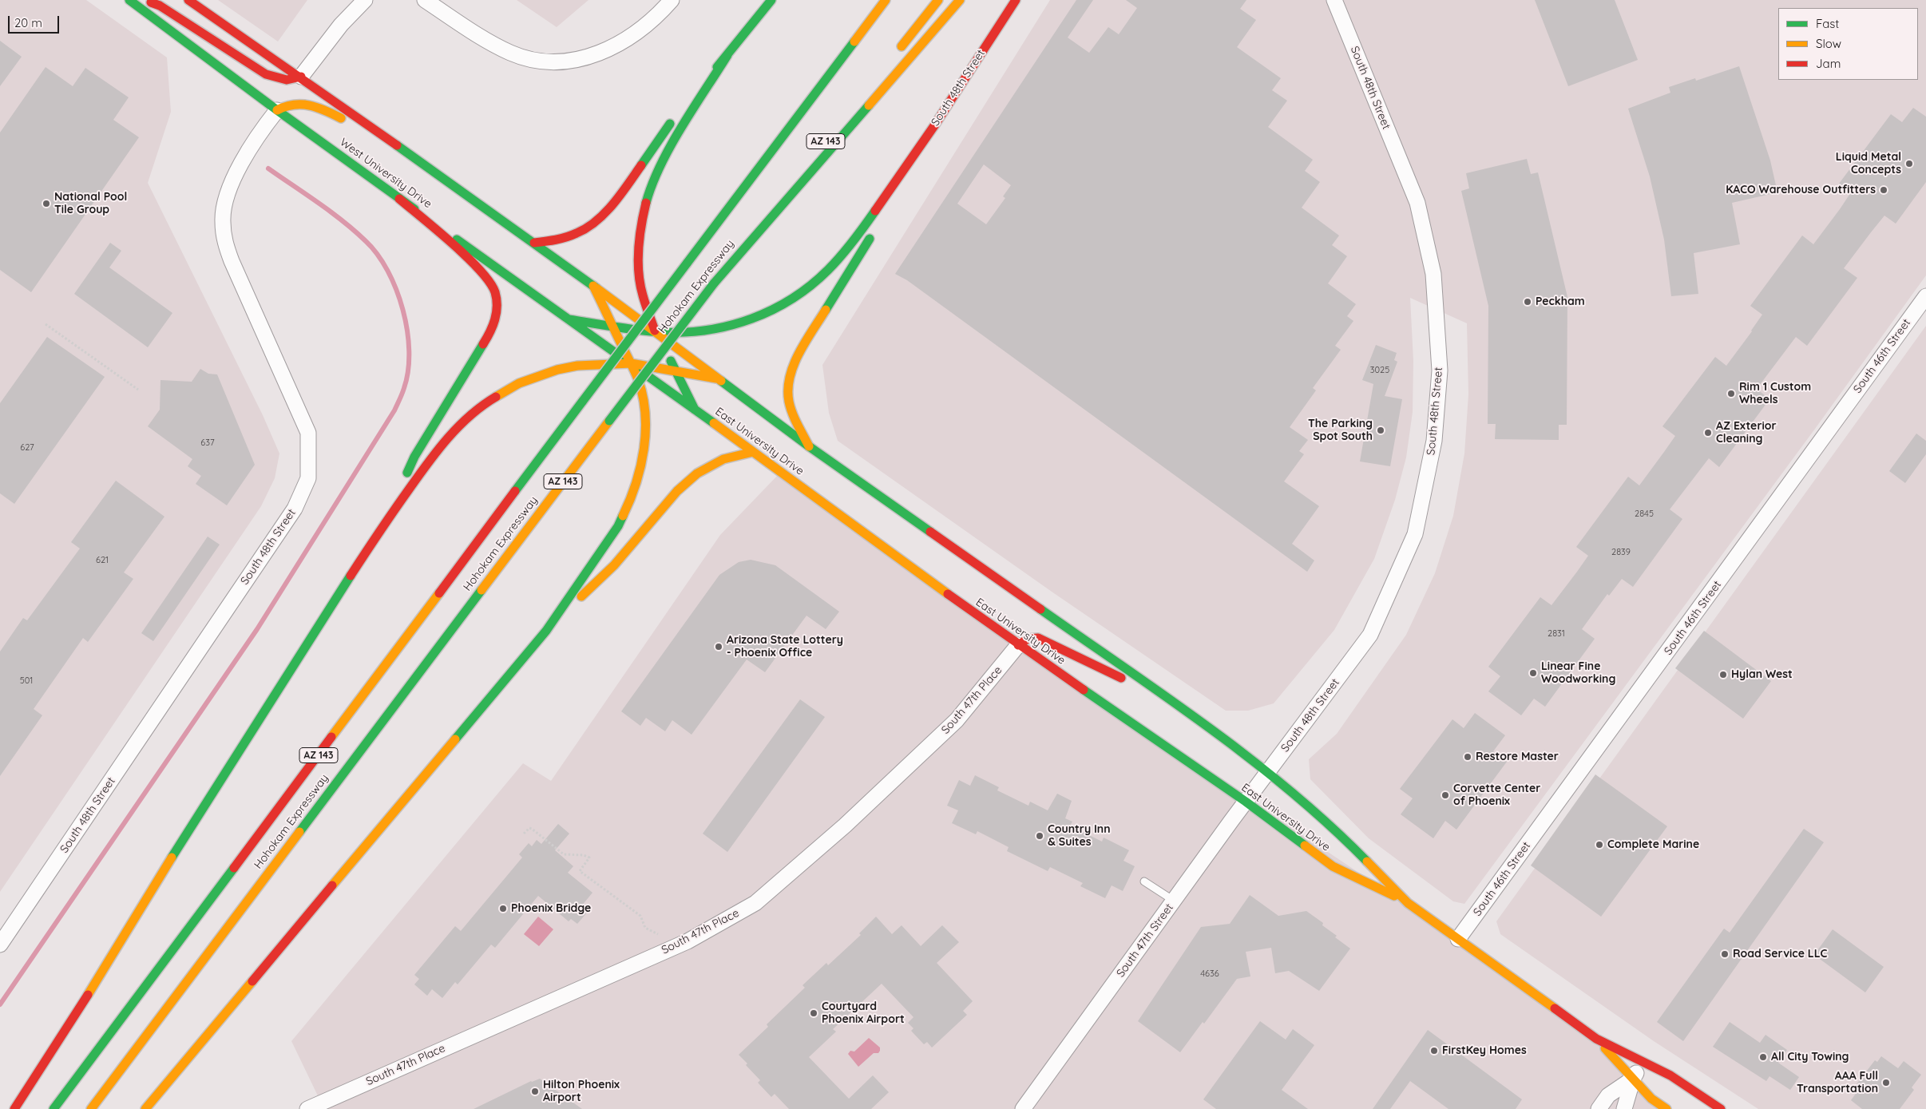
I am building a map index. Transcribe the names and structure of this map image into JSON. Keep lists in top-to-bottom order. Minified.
{"streets":{"main road":["South 48th Street","AZ 143","West University Drive","Hohokam Expressway","East University Drive"],"street":["South 46th Street","South 47th Place","South 47th Street"]},"crossings":[["South 48th Street","West University Drive"],["South 48th Street","East University Drive"],["South 48th Street","South 47th Street"],["West University Drive","East University Drive"],["South 46th Street","East University Drive"],["East University Drive","South 47th Place"],["East University Drive","South 47th Street"]],"places":["Liquid Metal Concepts","KACO Warehouse Outfitters","National Pool Tile Group","Peckham","Rim 1 Custom Wheels","The Parking Spot South","AZ Exterior Cleaning","Arizona State Lottery - Phoenix Office","Linear Fine Woodworking","Hylan West","Restore Master","Corvette Center of Phoenix","Country Inn & Suites","Complete Marine","Phoenix Bridge","Road Service LLC","Courtyard Phoenix Airport","FirstKey Homes","All City Towing","AAA Full Transportation","Hilton Phoenix Airport"],"house_numbers":["3025","637","627","2845","2839","621","2831","501","4636"],"legend":["Fast","Slow","Jam"],"scale_bar":"20 m"}
